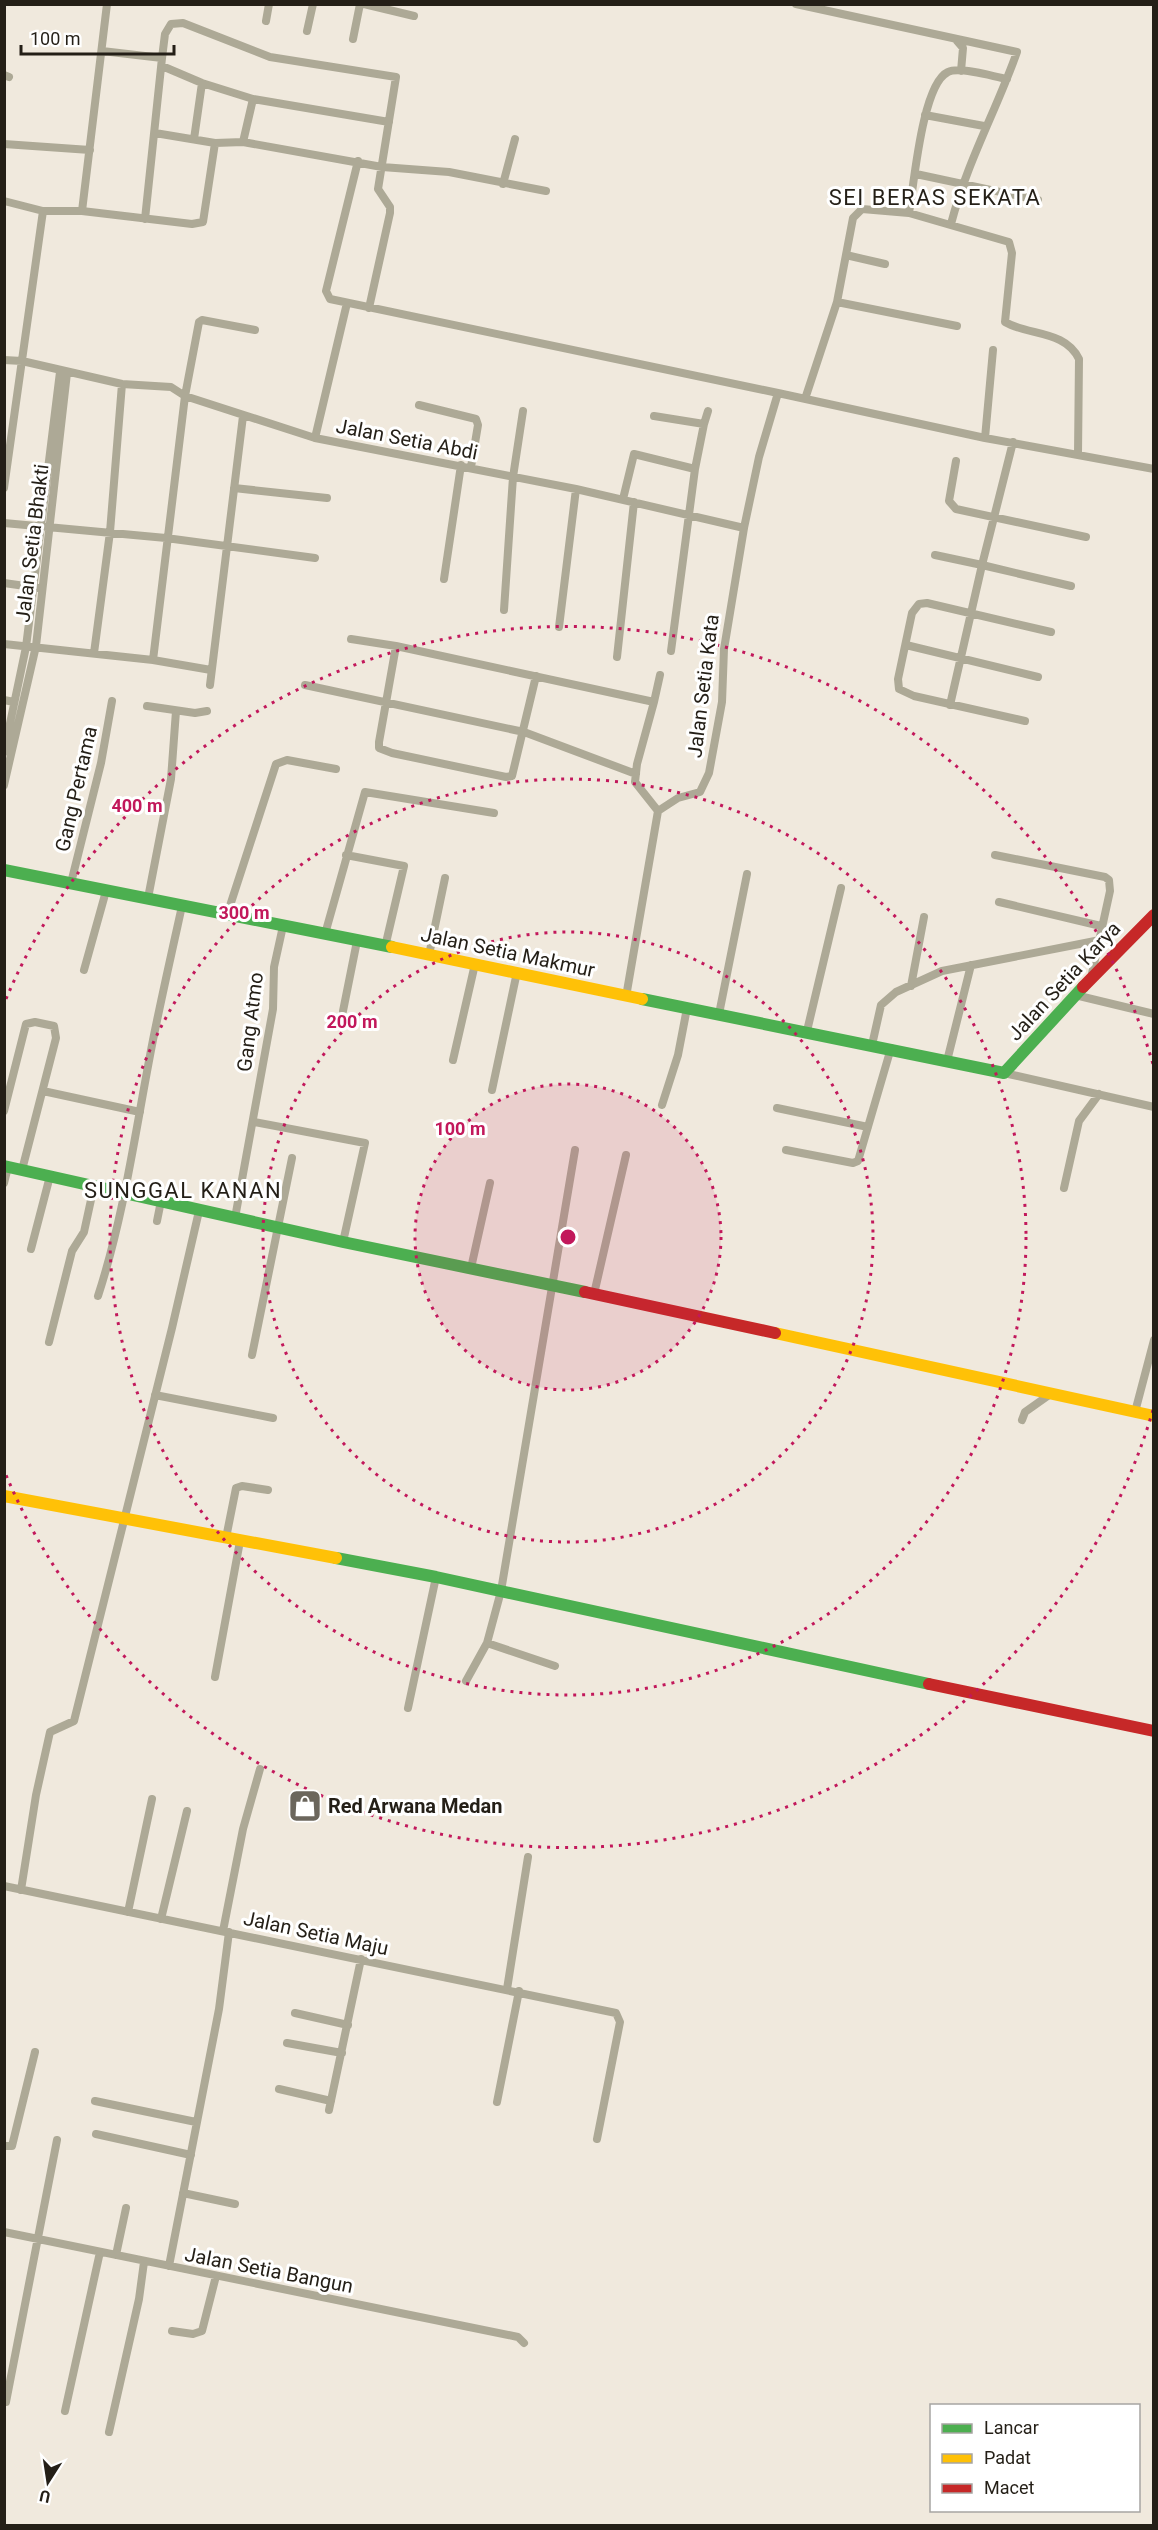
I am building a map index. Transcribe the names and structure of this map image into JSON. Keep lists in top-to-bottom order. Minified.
{"streets":{"street":["Jalan Setia Abdi","Jalan Setia Bhakti","Jalan Setia Kata","Gang Pertama","Jalan Setia Makmur","Jalan Setia Karya","Gang Atmo","Jalan Setia Maju","Jalan Setia Bangun"]},"crossings":[["Jalan Setia Abdi","Jalan Setia Bhakti"],["Jalan Setia Abdi","Jalan Setia Kata"],["Gang Pertama","Jalan Setia Makmur"],["Jalan Setia Makmur","Jalan Setia Karya"],["Jalan Setia Makmur","Gang Atmo"]],"districts":["SEI BERAS SEKATA","SUNGGAL KANAN"],"places":{"shop":["Red Arwana Medan"]},"legend":["Lancar","Padat","Macet"],"scale_bar":"100 m","north":"bottom","rings":["400 m","300 m","200 m","100 m"]}
